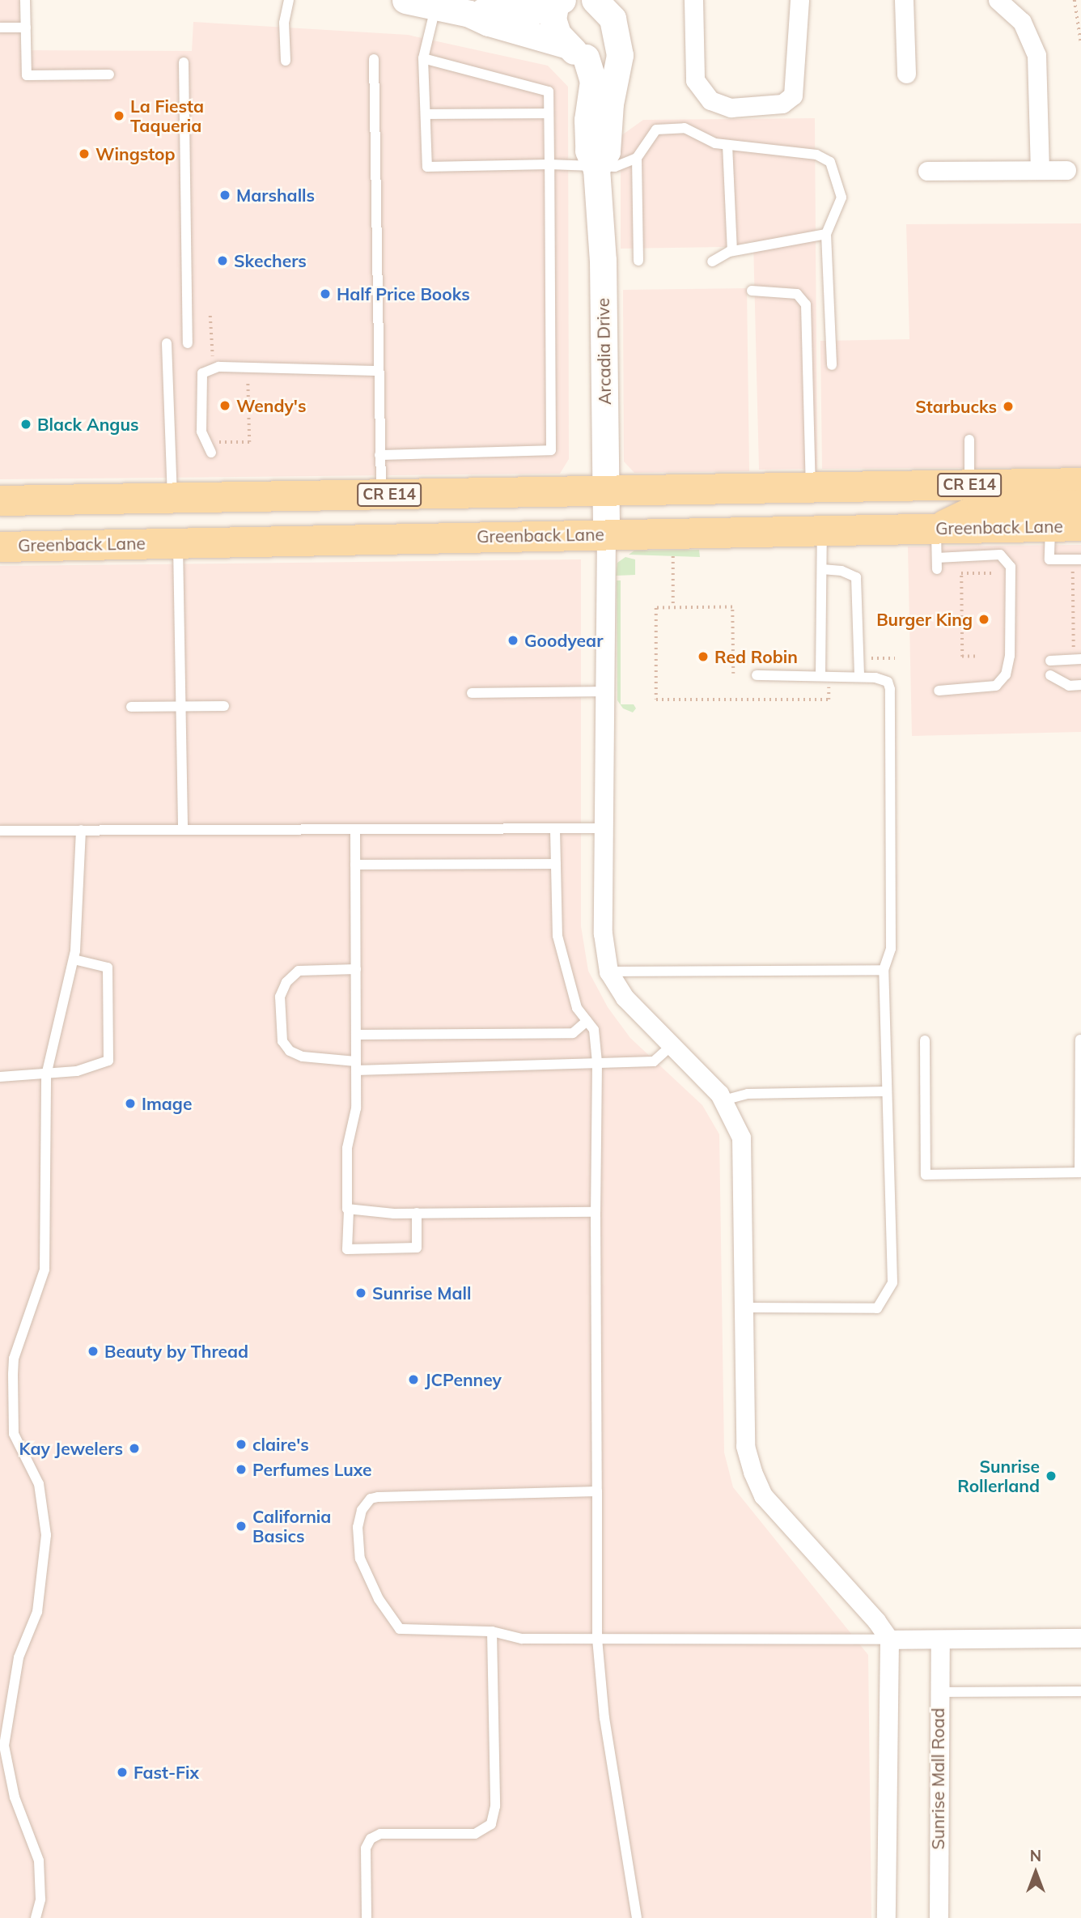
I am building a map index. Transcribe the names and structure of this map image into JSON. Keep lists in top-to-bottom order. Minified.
{"streets":{"main road":["CR E14","Greenback Lane"],"street":["Arcadia Drive","Sunrise Mall Road"]},"crossings":[["Arcadia Drive","CR E14"],["Arcadia Drive","Greenback Lane"]],"places":["La Fiesta Taqueria","Wingstop","Marshalls","Skechers","Half Price Books","Wendy's","Starbucks","Black Angus","Burger King","Goodyear","Red Robin","Image","Sunrise Mall","Beauty by Thread","JCPenney","claire's","Kay Jewelers","Perfumes Luxe","Sunrise Rollerland","California Basics","Fast-Fix"],"north":"top"}
